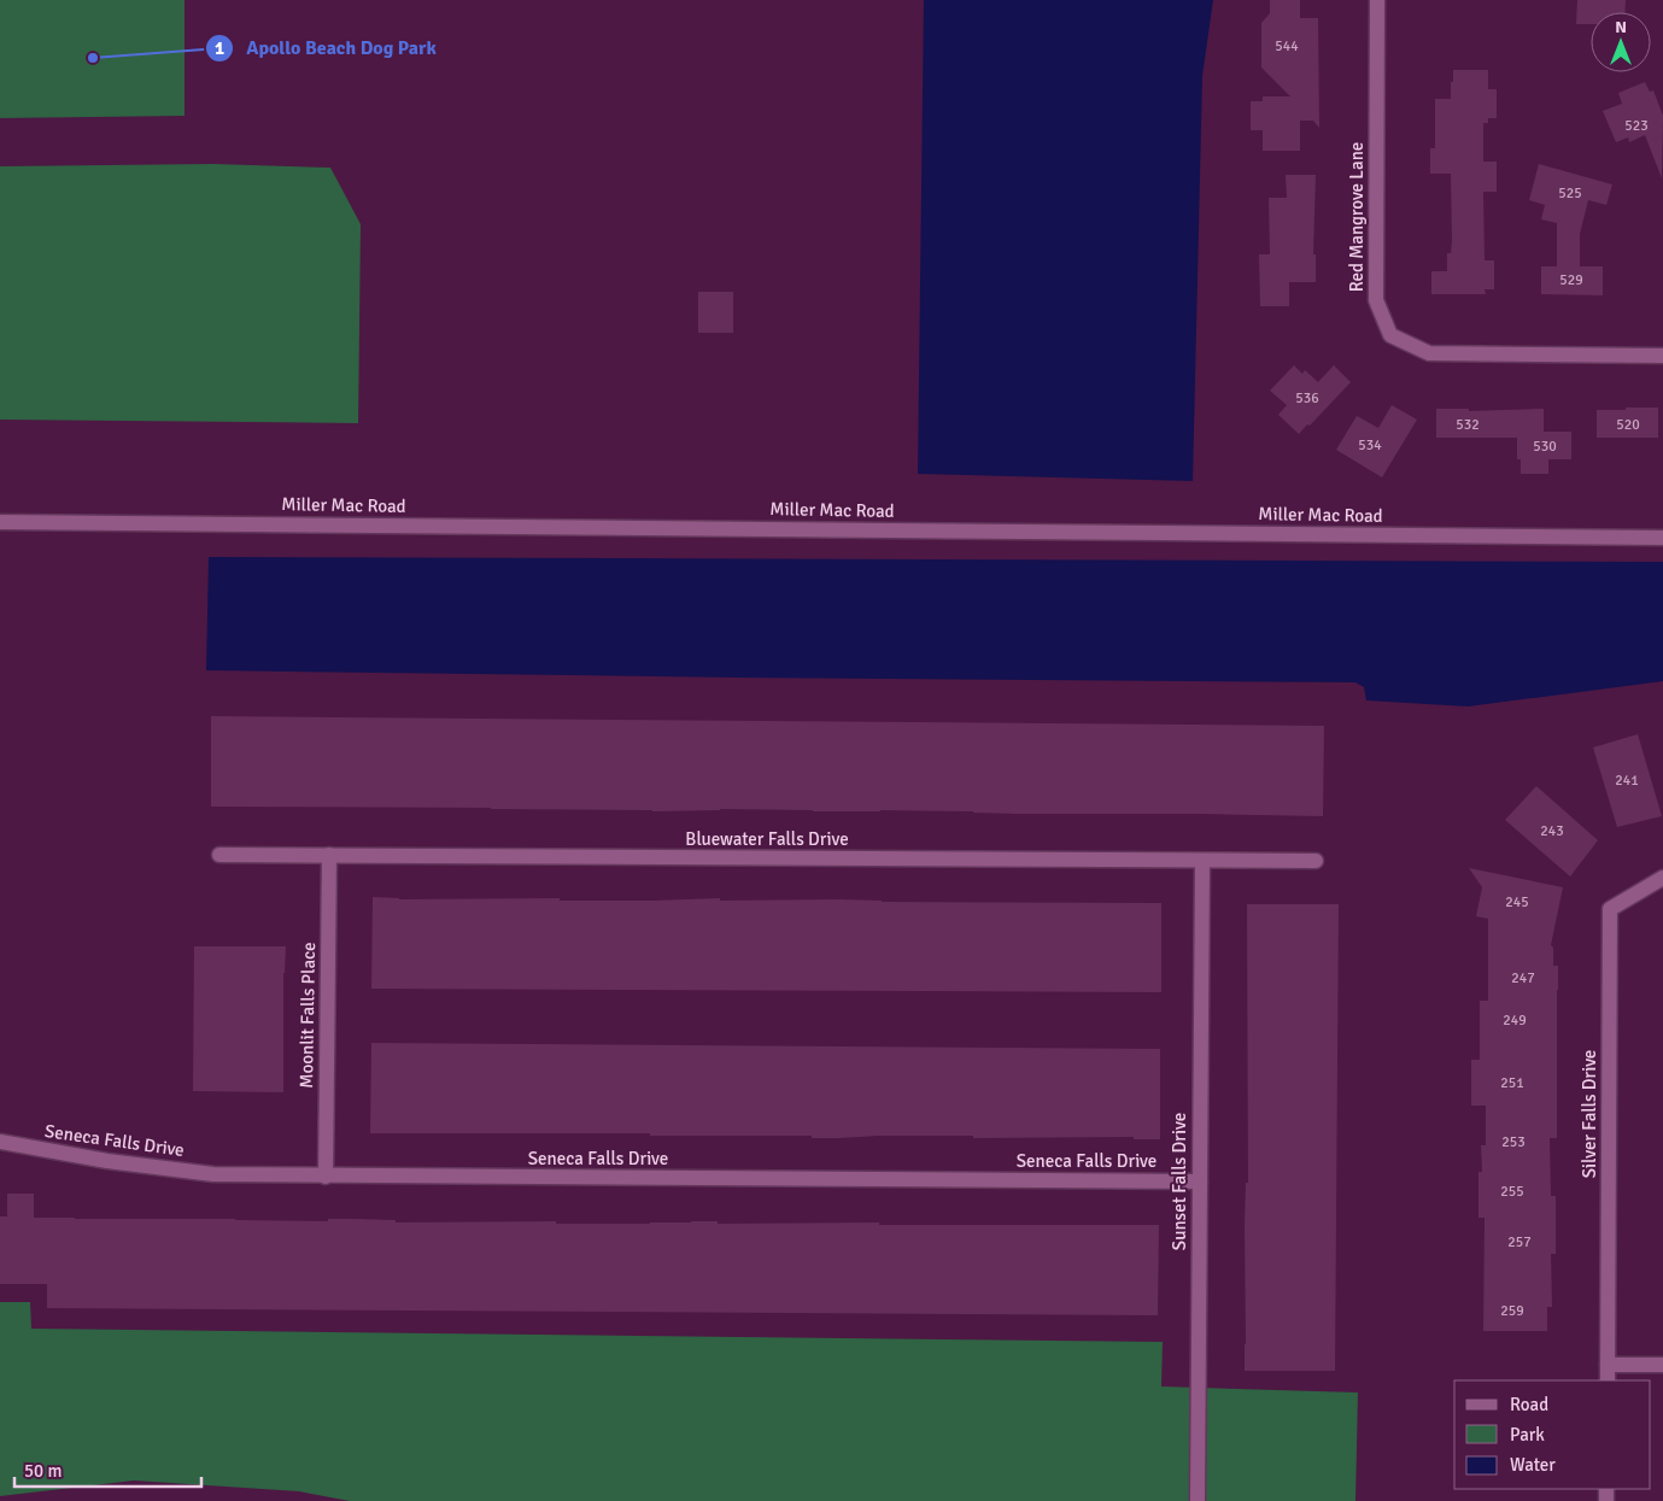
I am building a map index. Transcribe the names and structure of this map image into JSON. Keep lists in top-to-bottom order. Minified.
{"streets":{"street":["Red Mangrove Lane","Miller Mac Road","Bluewater Falls Drive","Moonlit Falls Place","Silver Falls Drive","Seneca Falls Drive","Sunset Falls Drive"]},"crossings":[["Bluewater Falls Drive","Moonlit Falls Place"],["Bluewater Falls Drive","Sunset Falls Drive"],["Moonlit Falls Place","Seneca Falls Drive"],["Seneca Falls Drive","Sunset Falls Drive"]],"places":["Apollo Beach Dog Park"],"house_numbers":["544","523","525","529","536","532","520","534","530","241","243","245","247","249","251","253","255","257","259"],"legend":["Road","Park","Water"],"scale_bar":"50 m","north":"top"}
